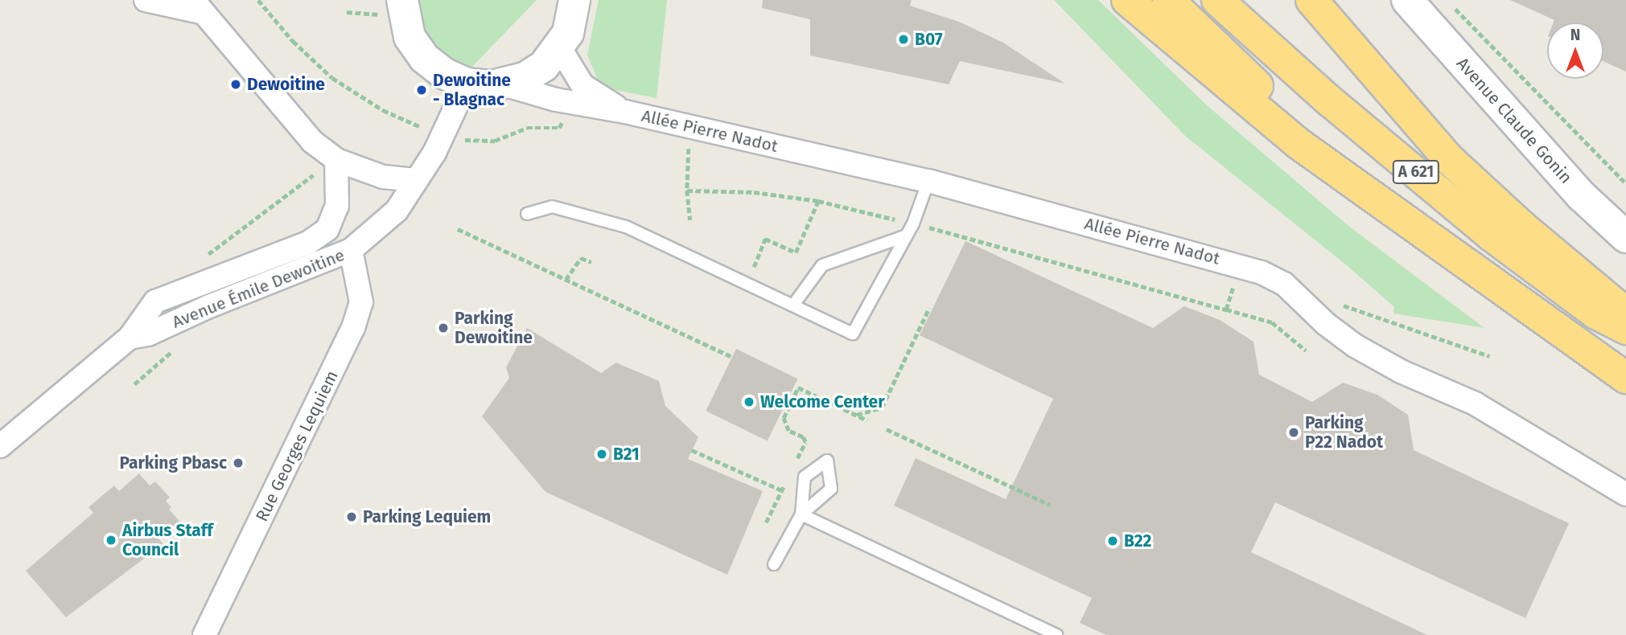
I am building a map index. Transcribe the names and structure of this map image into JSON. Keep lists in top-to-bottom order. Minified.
{"streets":{"highway":["A 621"],"main road":["Avenue Claude Gonin"],"street":["Allée Pierre Nadot","Avenue Émile Dewoitine","Rue Georges Lequiem"]},"crossings":[["Avenue Émile Dewoitine","Rue Georges Lequiem"]],"places":["B07","Dewoitine","Dewoitine - Blagnac","Parking Dewoitine","Welcome Center","Parking P22 Nadot","B21","Parking Pbasc","Parking Lequiem","Airbus Staff Council","B22"],"north":"top"}
